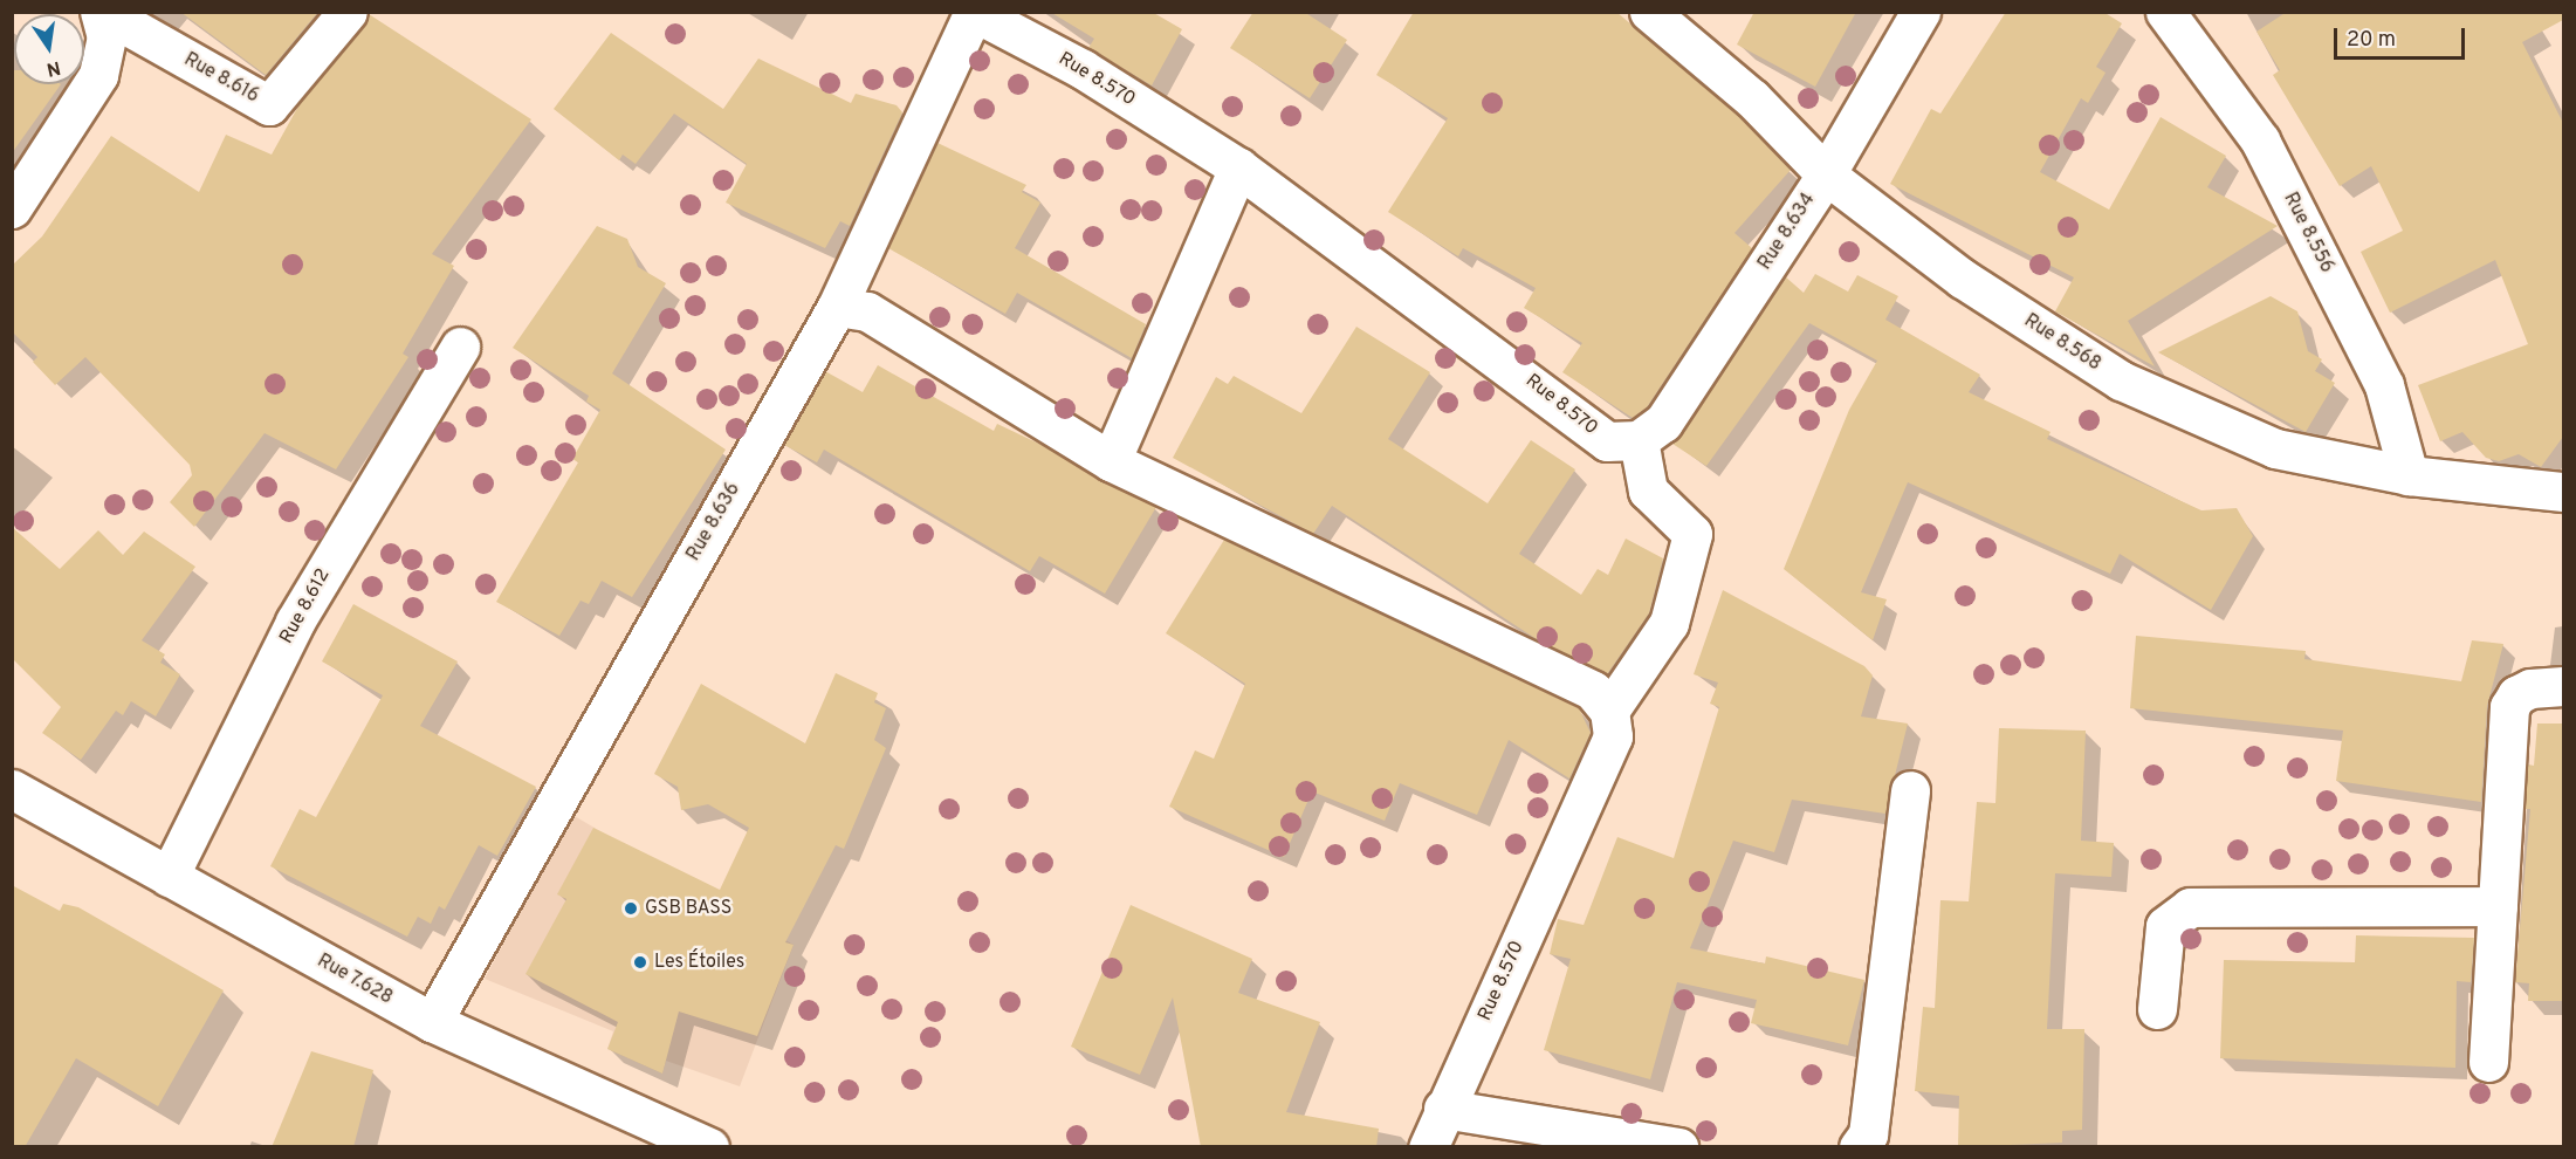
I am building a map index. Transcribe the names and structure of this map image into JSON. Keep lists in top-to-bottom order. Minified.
{"streets":{"street":["Rue 8.616","Rue 8.570","Rue 8.634","Rue 8.556","Rue 8.568","Rue 8.636","Rue 8.612","Rue 7.628"]},"crossings":[["Rue 8.570","Rue 8.634"],["Rue 8.570","Rue 8.636"],["Rue 8.634","Rue 8.568"],["Rue 8.556","Rue 8.568"],["Rue 8.636","Rue 7.628"],["Rue 8.612","Rue 7.628"]],"places":["GSB BASS","Les Étoiles"],"scale_bar":"20 m","north":"bottom"}
